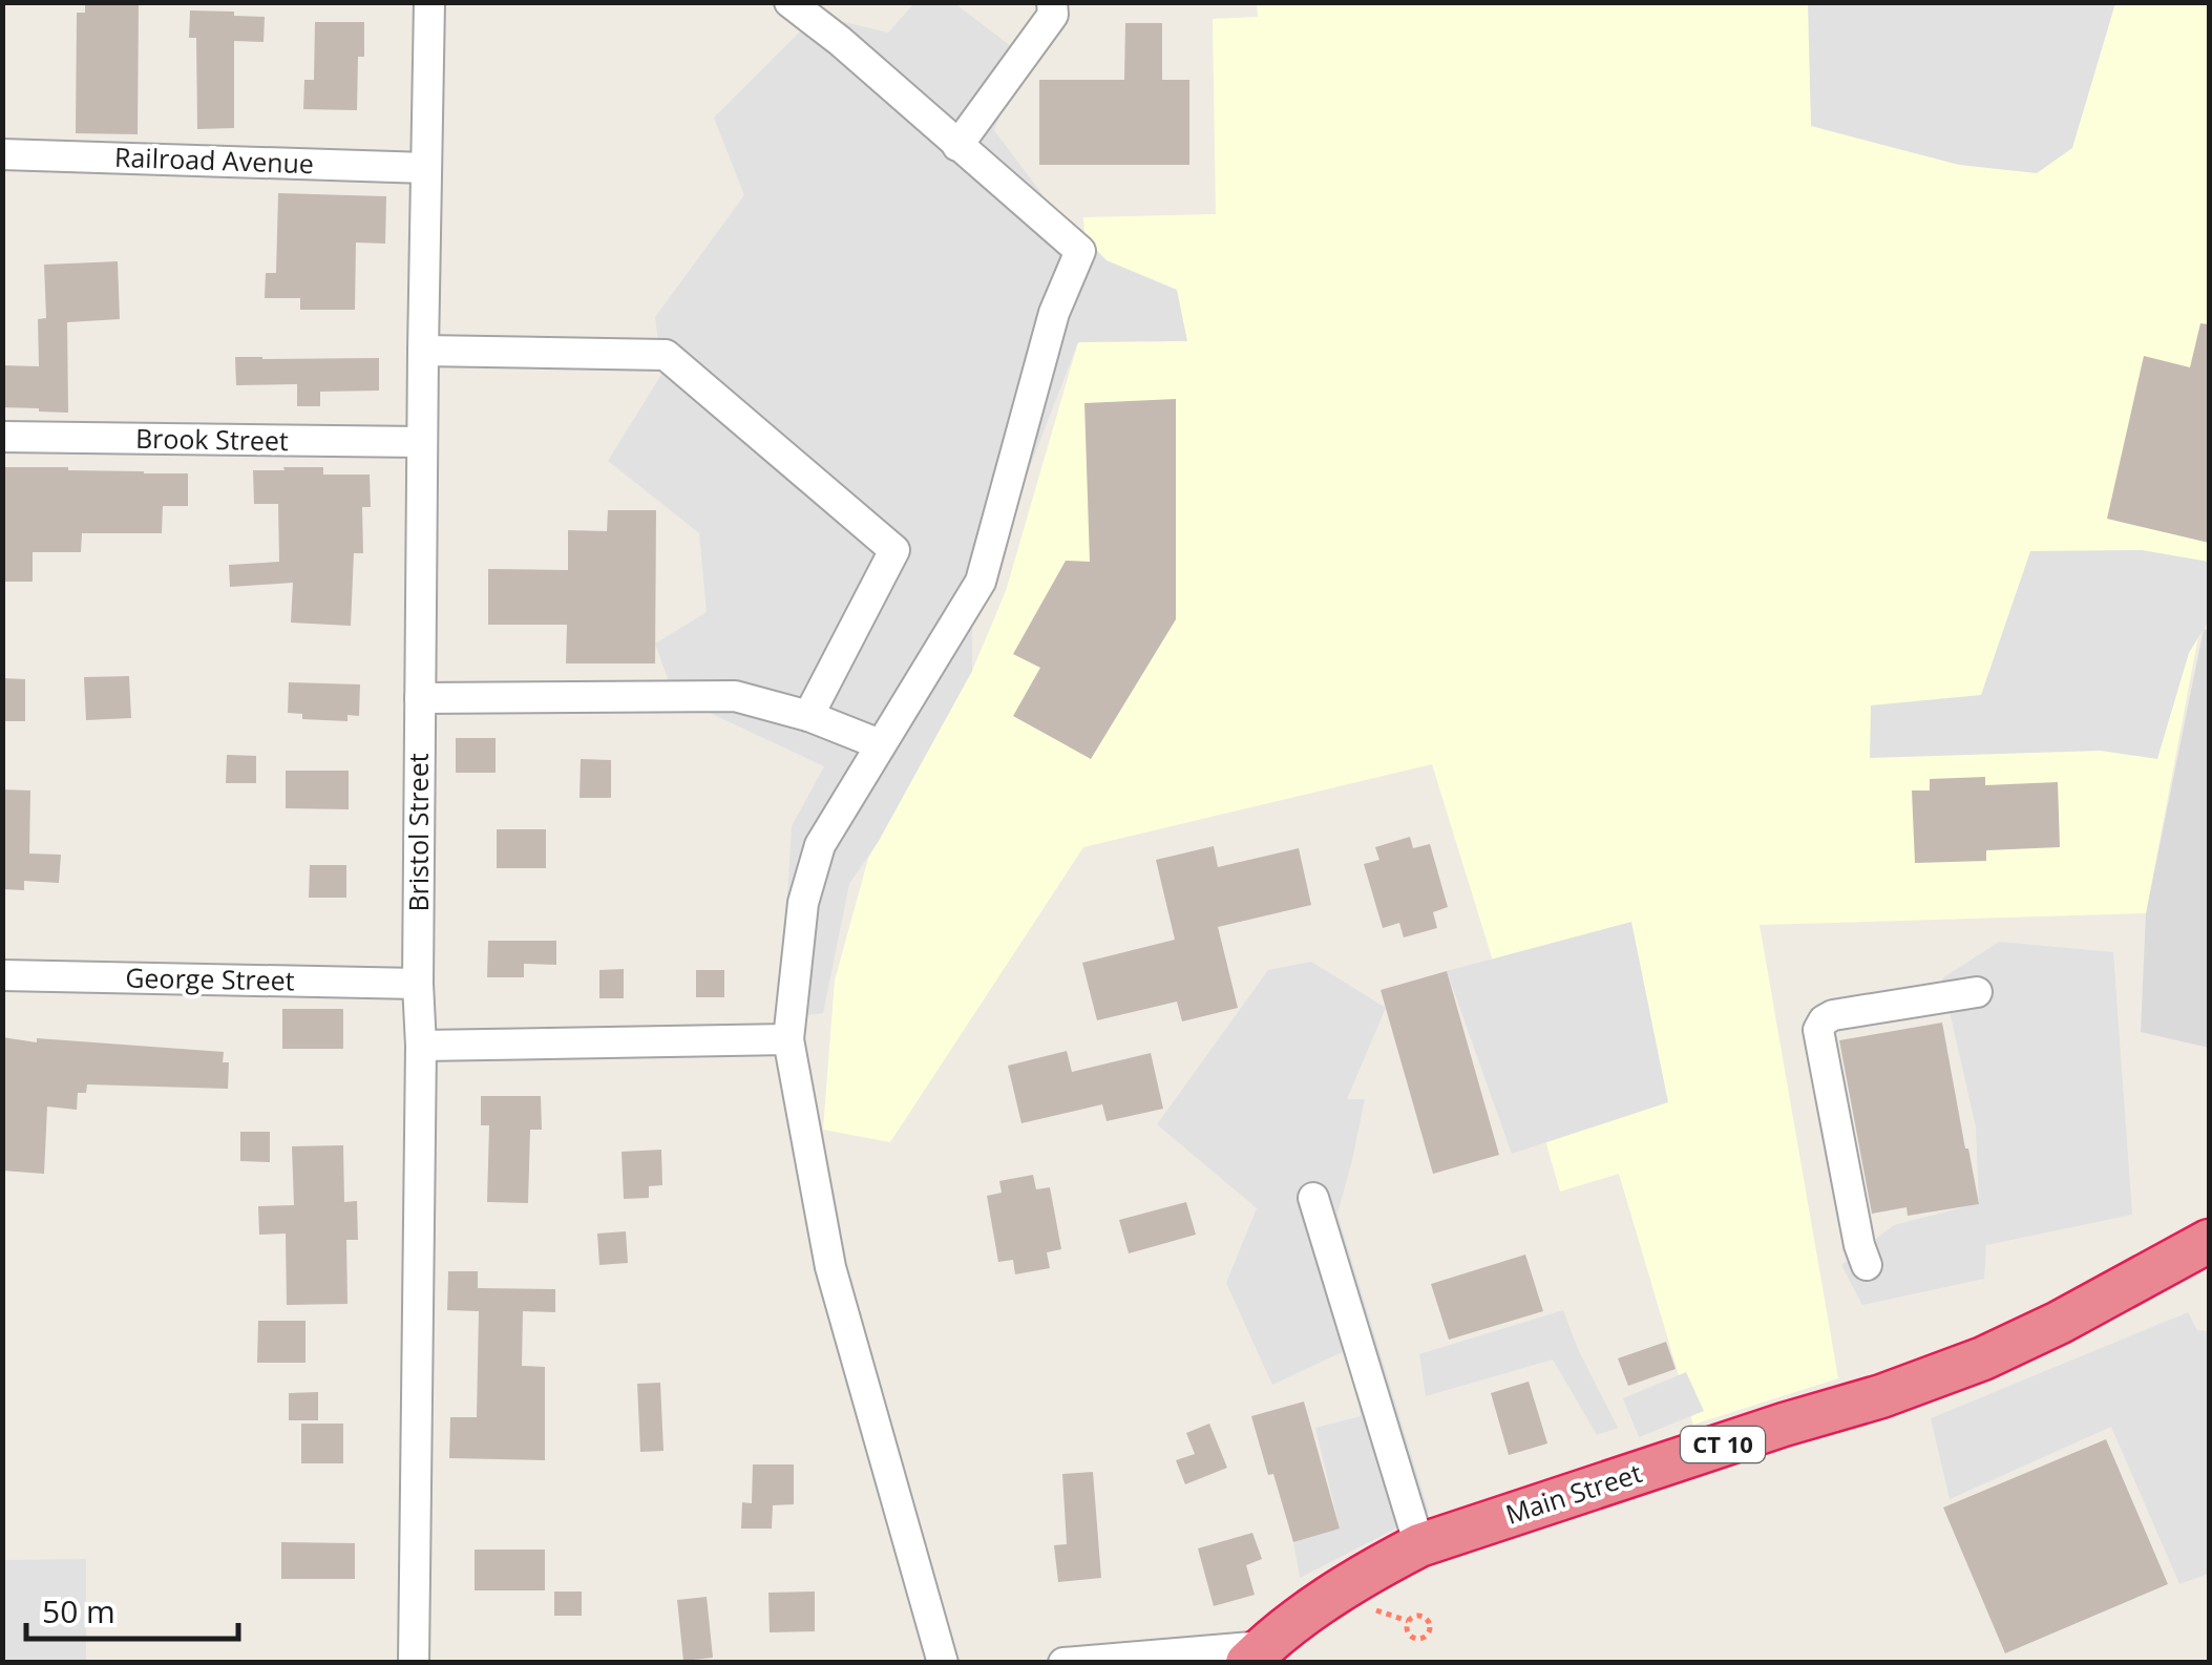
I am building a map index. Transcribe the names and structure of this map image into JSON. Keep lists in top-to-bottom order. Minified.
{"streets":{"highway":["CT 10","Main Street"],"street":["Railroad Avenue","Brook Street","Bristol Street","George Street"]},"crossings":[["Railroad Avenue","Bristol Street"],["Brook Street","Bristol Street"],["Bristol Street","George Street"]],"scale_bar":"50 m"}
